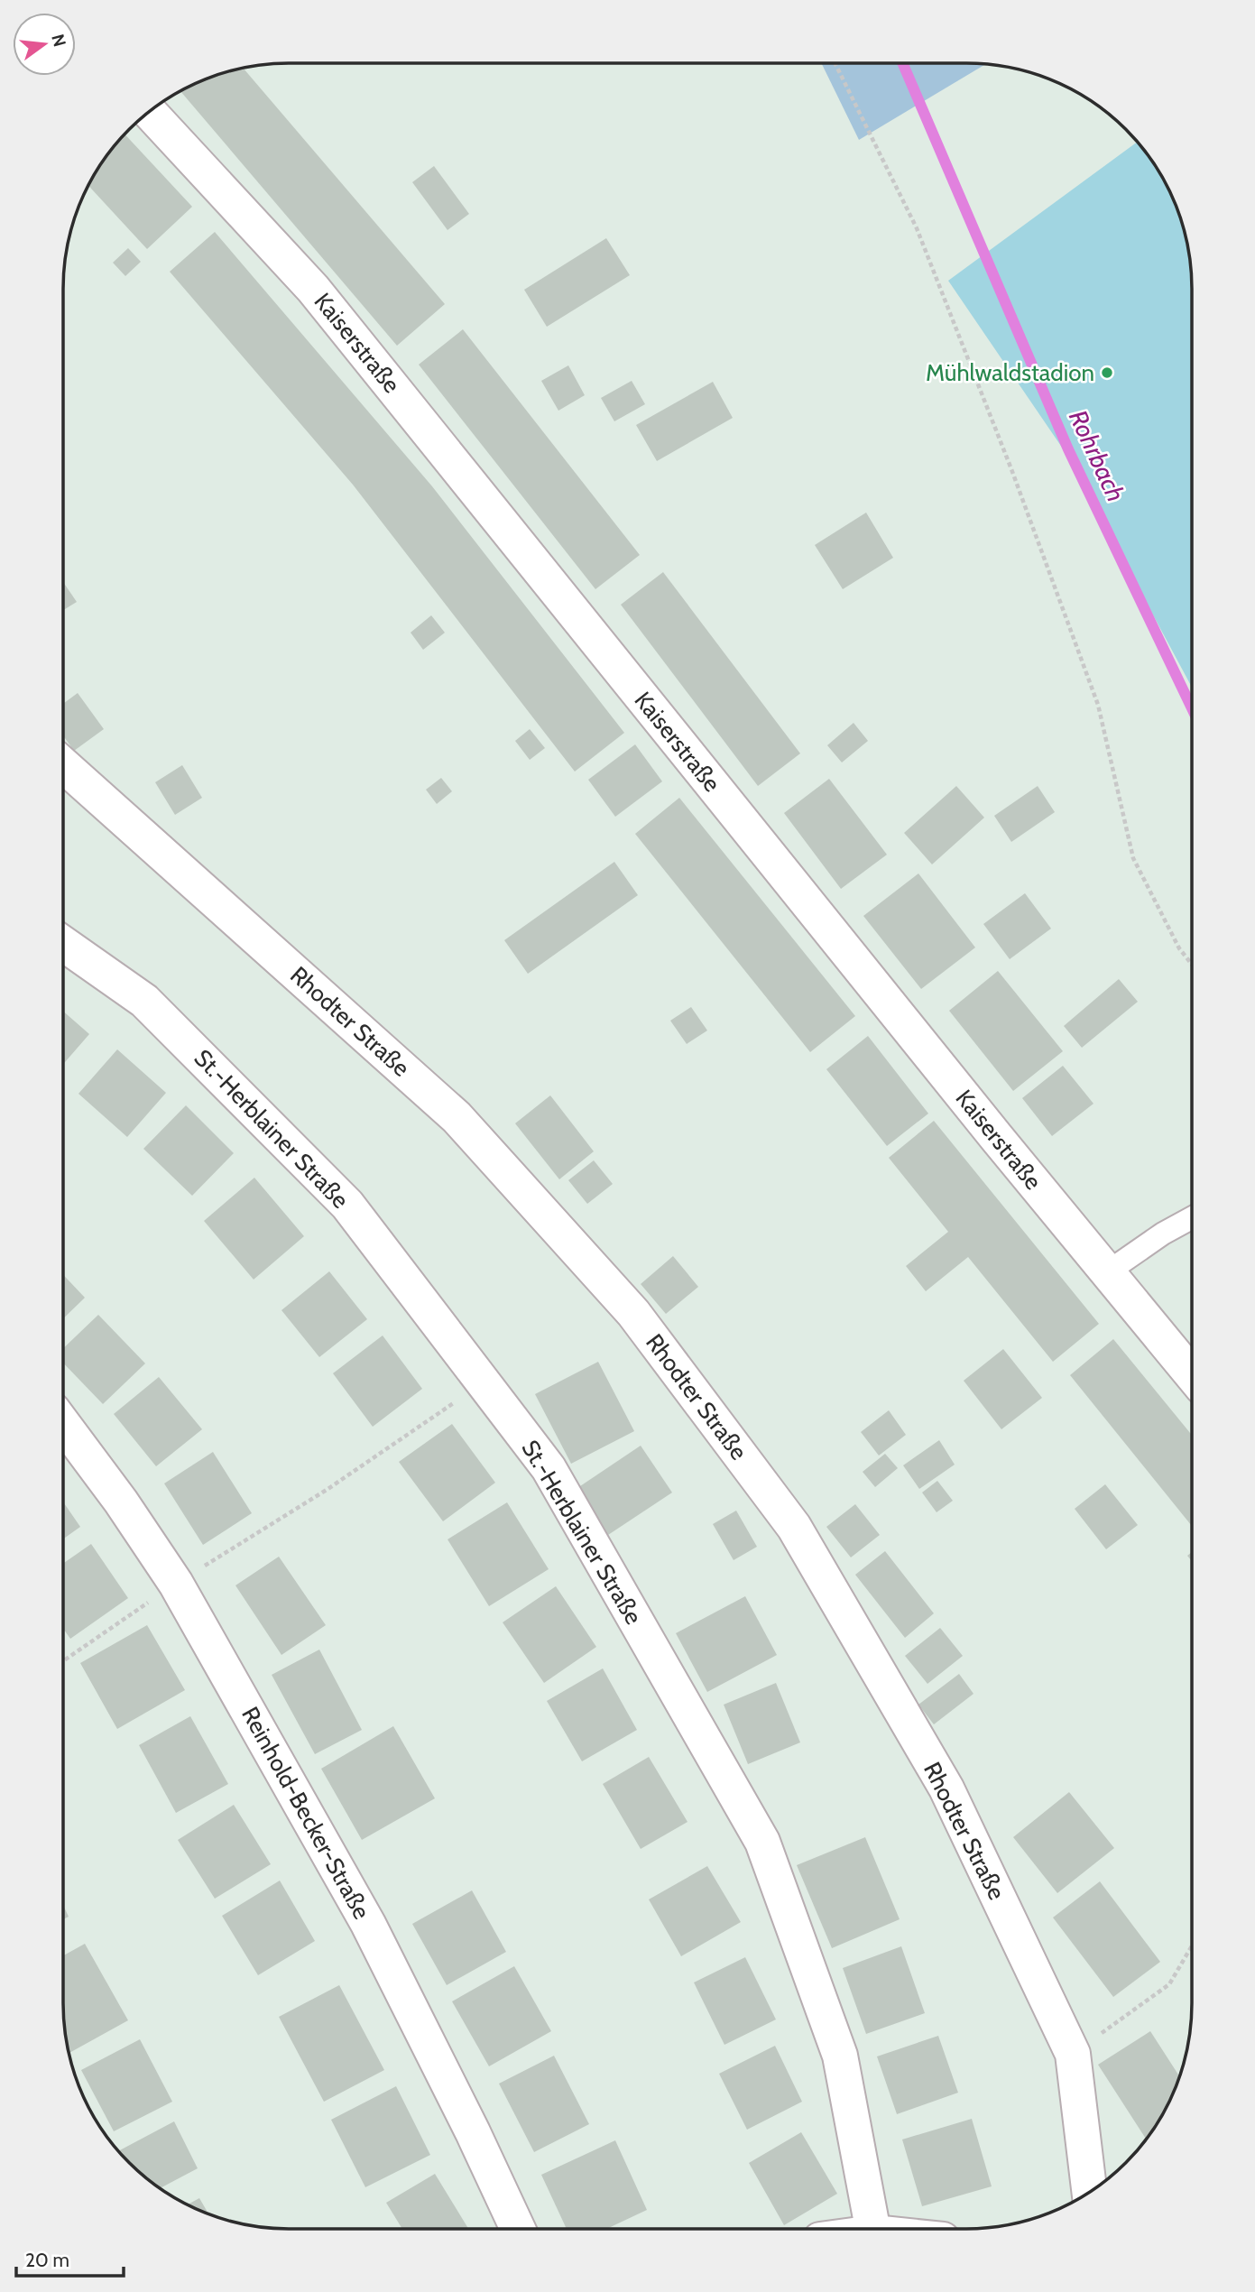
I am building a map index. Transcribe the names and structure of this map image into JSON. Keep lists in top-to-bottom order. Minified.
{"streets":{"street":["Kaiserstraße","Rhodter Straße","St.-Herblainer Straße","Reinhold-Becker-Straße"]},"water":["Rohrbach"],"places":["Mühlwaldstadion"],"scale_bar":"20 m","north":"right"}
